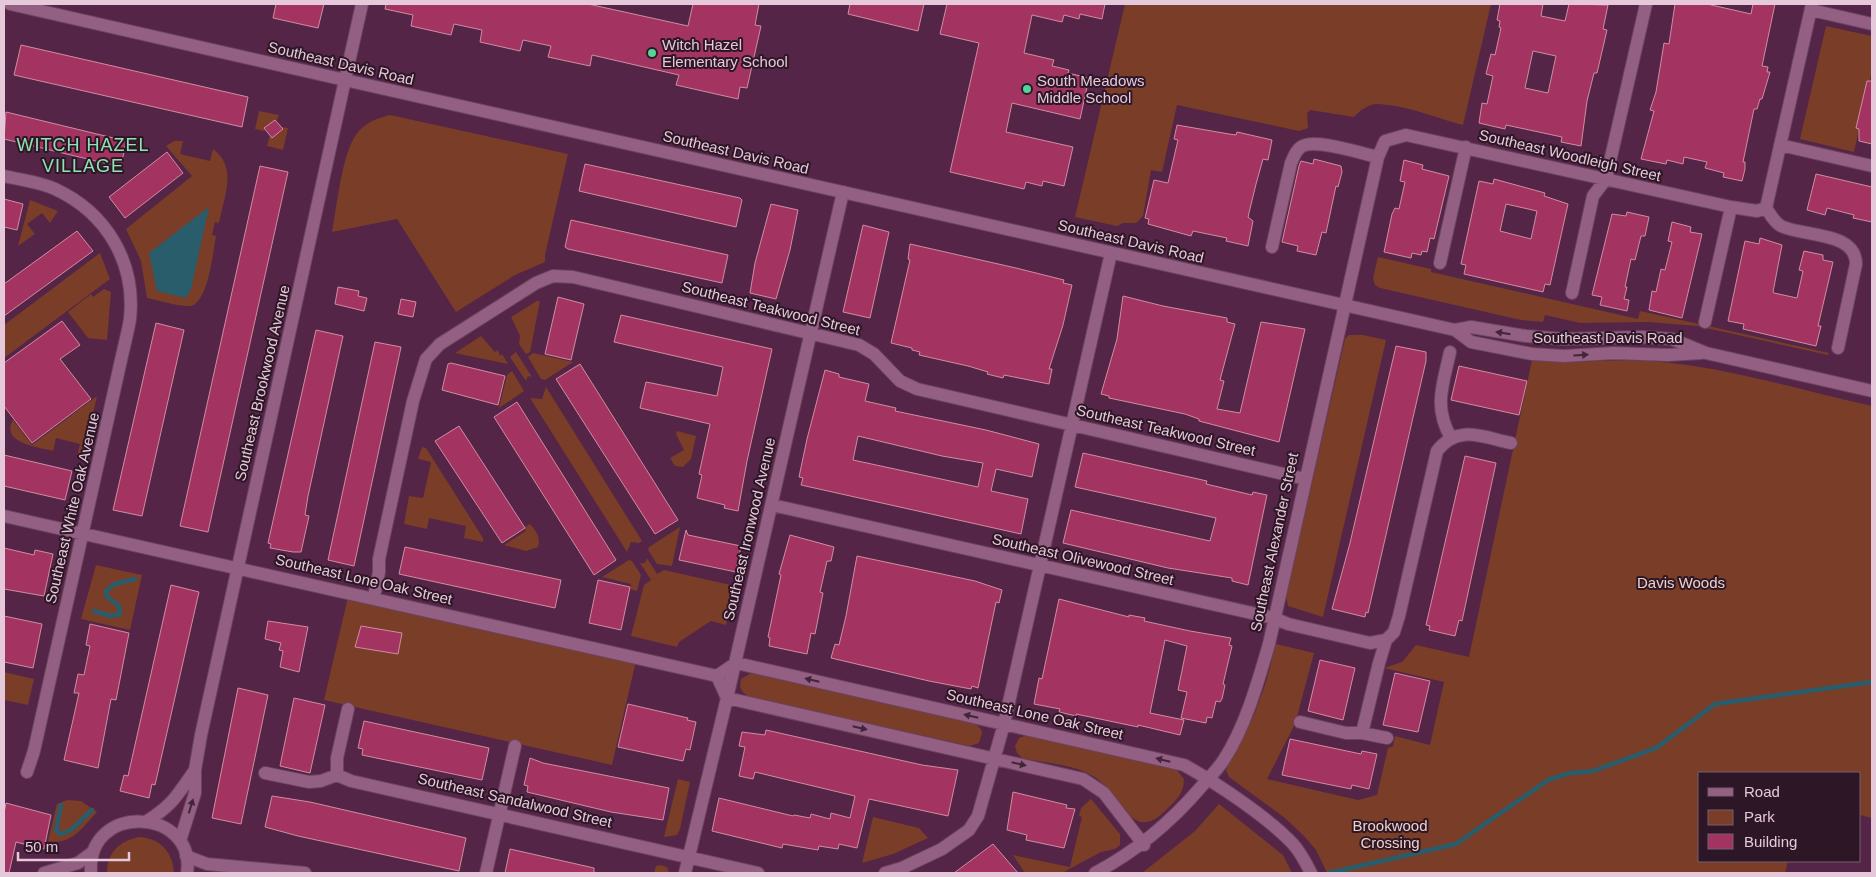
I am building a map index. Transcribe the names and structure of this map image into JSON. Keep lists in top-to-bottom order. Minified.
{"streets":{"street":["Southeast Davis Road","Southeast Woodleigh Street","Southeast Teakwood Street","Southeast Brookwood Avenue","Southeast White Oak Avenue","Southeast Ironwood Avenue","Southeast Alexander Street","Southeast Olivewood Street","Southeast Lone Oak Street","Southeast Sandalwood Street"]},"crossings":[["Southeast Davis Road","Southeast Brookwood Avenue"],["Southeast Davis Road","Southeast Ironwood Avenue"],["Southeast Davis Road","Southeast Alexander Street"],["Southeast Woodleigh Street","Southeast Alexander Street"],["Southeast Teakwood Street","Southeast Ironwood Avenue"],["Southeast Teakwood Street","Southeast Alexander Street"],["Southeast Teakwood Street","Southeast Lone Oak Street"],["Southeast Brookwood Avenue","Southeast Lone Oak Street"],["Southeast White Oak Avenue","Southeast Lone Oak Street"],["Southeast Ironwood Avenue","Southeast Olivewood Street"],["Southeast Ironwood Avenue","Southeast Lone Oak Street"],["Southeast Ironwood Avenue","Southeast Sandalwood Street"],["Southeast Alexander Street","Southeast Olivewood Street"],["Southeast Alexander Street","Southeast Lone Oak Street"]],"districts":["WITCH HAZEL VILLAGE"],"parks":["Davis Woods","Brookwood Crossing"],"places":["Witch Hazel Elementary School","South Meadows Middle School"],"legend":["Road","Park","Building"],"scale_bar":"50 m"}
